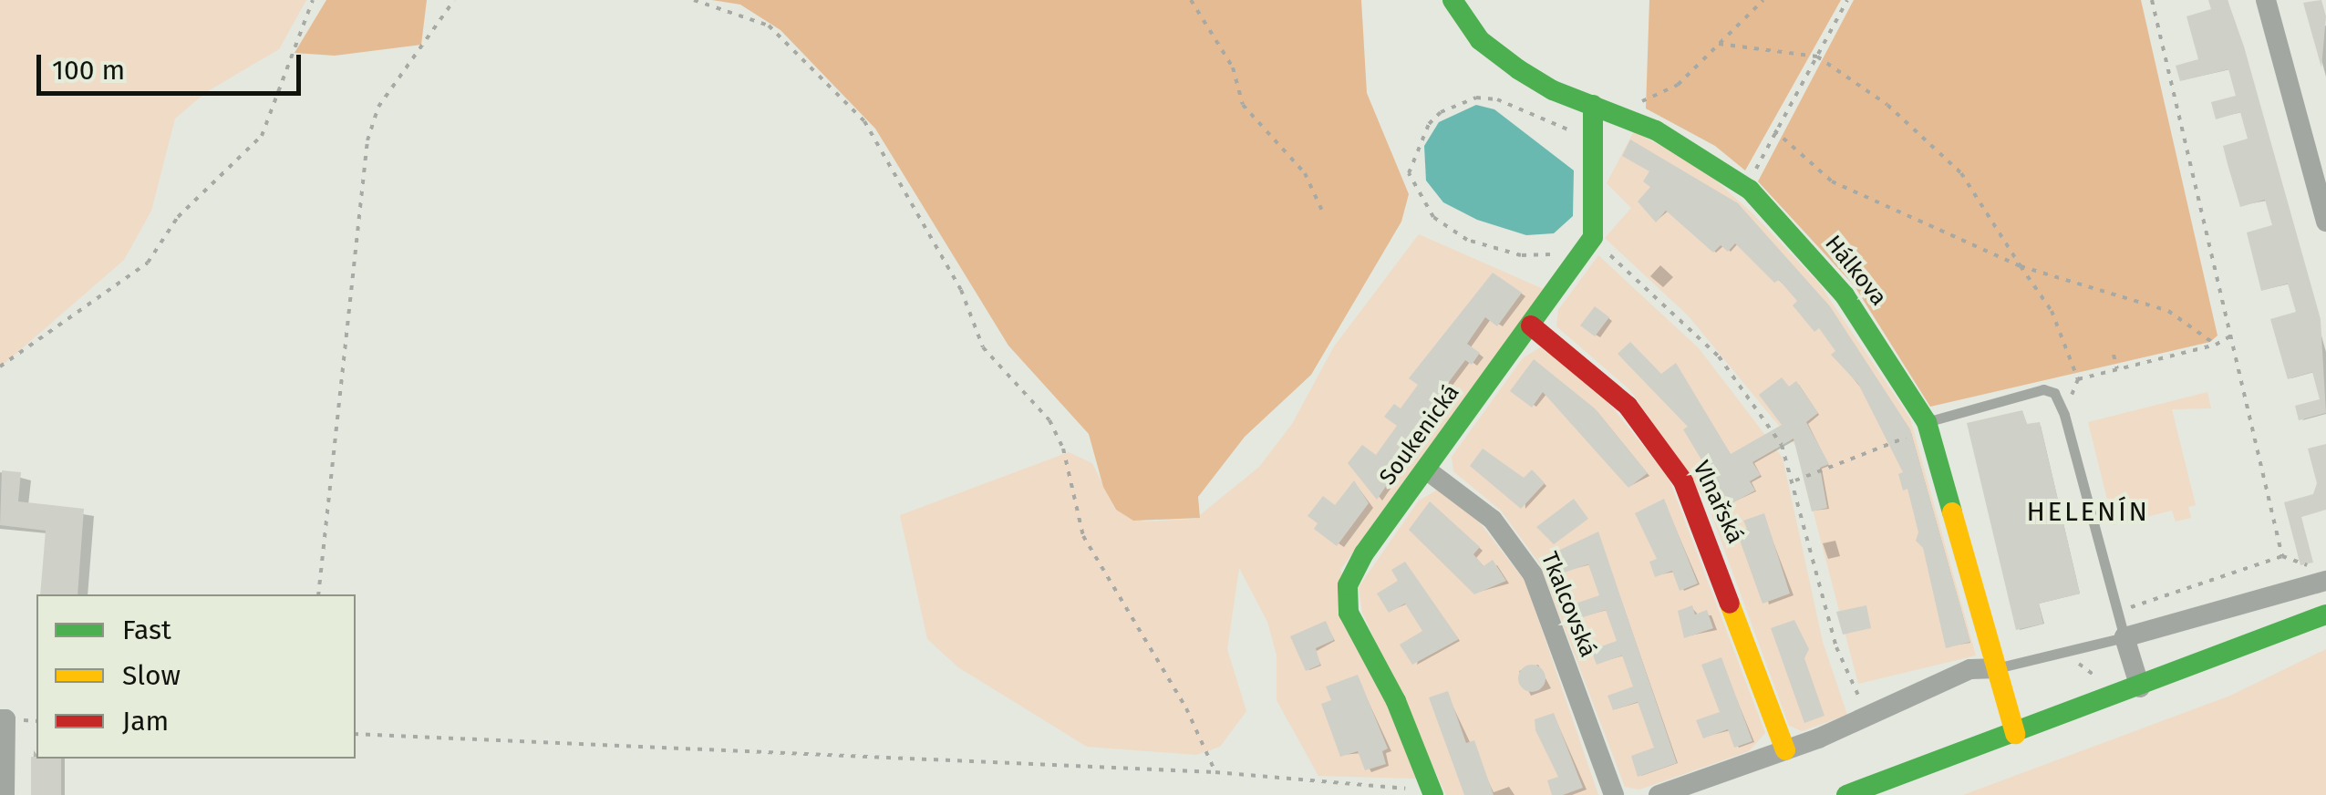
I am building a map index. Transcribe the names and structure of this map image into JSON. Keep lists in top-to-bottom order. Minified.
{"streets":{"street":["Hálkova","Soukenická","Vlnařská","Tkalcovská"]},"crossings":[["Soukenická","Vlnařská"],["Soukenická","Tkalcovská"]],"districts":["HELENÍN"],"legend":["Fast","Slow","Jam"],"scale_bar":"100 m"}
